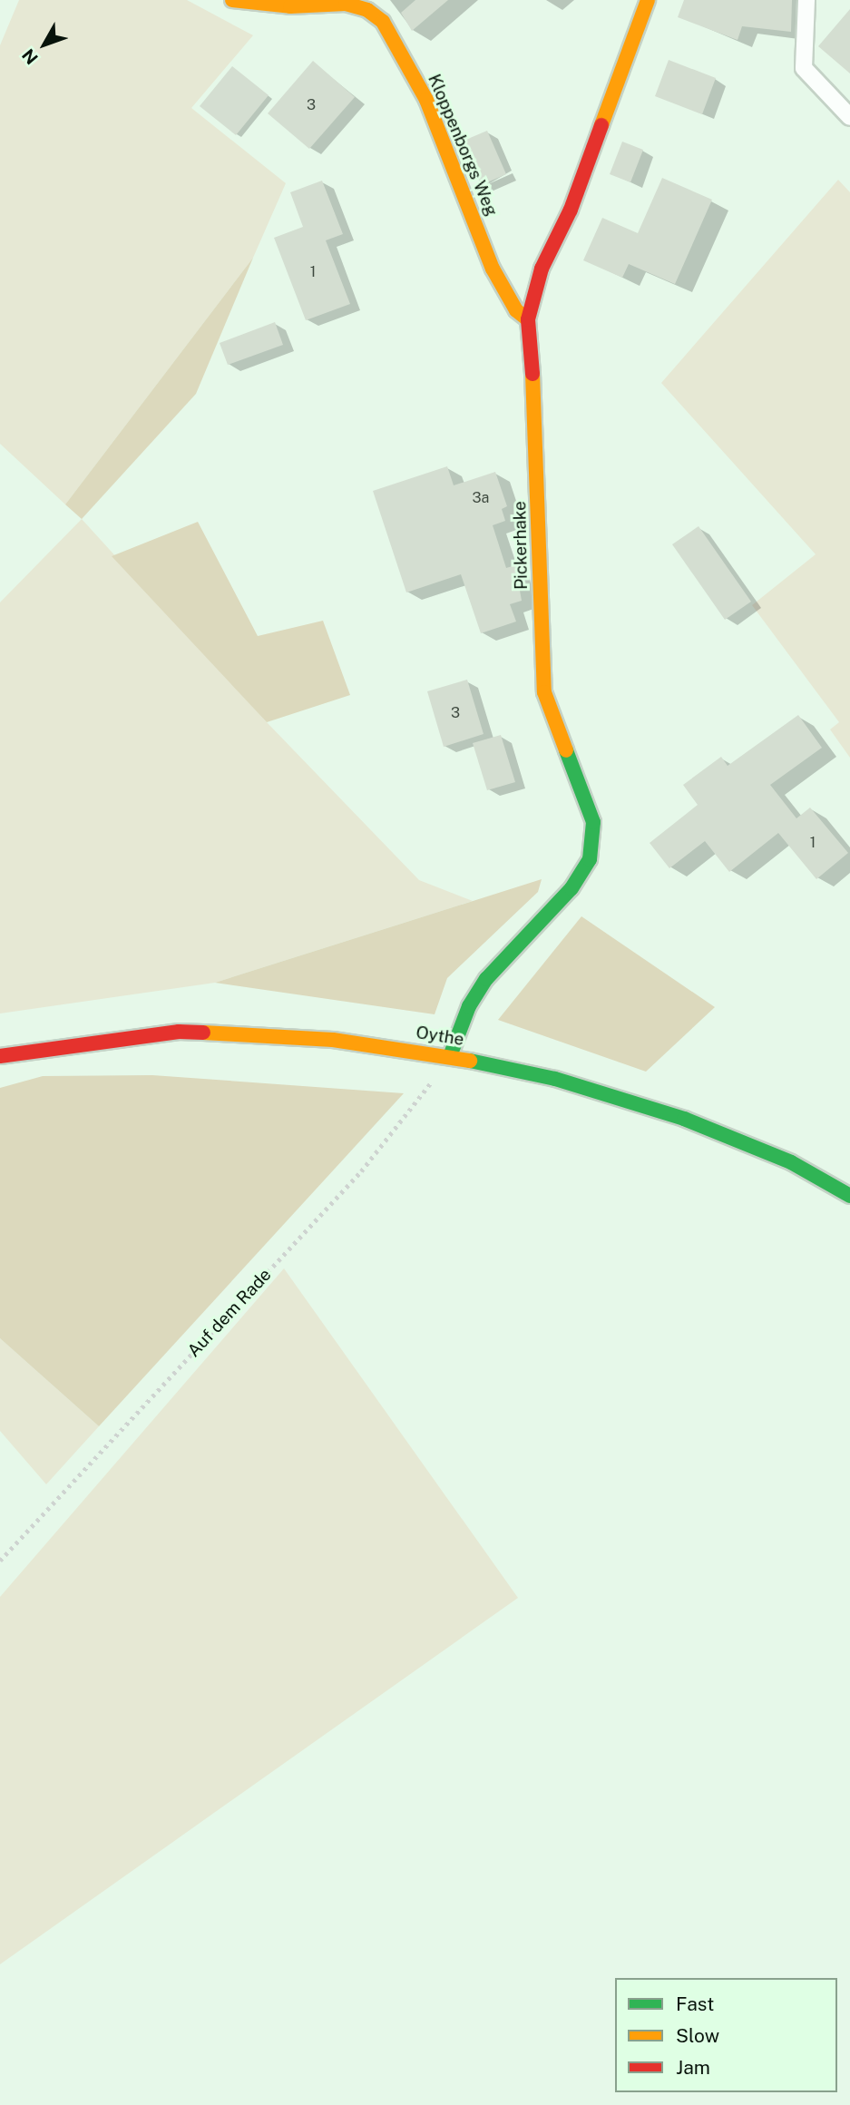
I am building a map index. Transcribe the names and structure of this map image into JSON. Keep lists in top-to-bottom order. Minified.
{"streets":{"street":["Kloppenborgs Weg","Pickerhake","Oythe"],"path":["Auf dem Rade"]},"crossings":[["Kloppenborgs Weg","Pickerhake"],["Pickerhake","Oythe"],["Pickerhake","Auf dem Rade"],["Oythe","Auf dem Rade"]],"house_numbers":["3","1","3a","3","1"],"legend":["Fast","Slow","Jam"],"north":"bottom left"}
